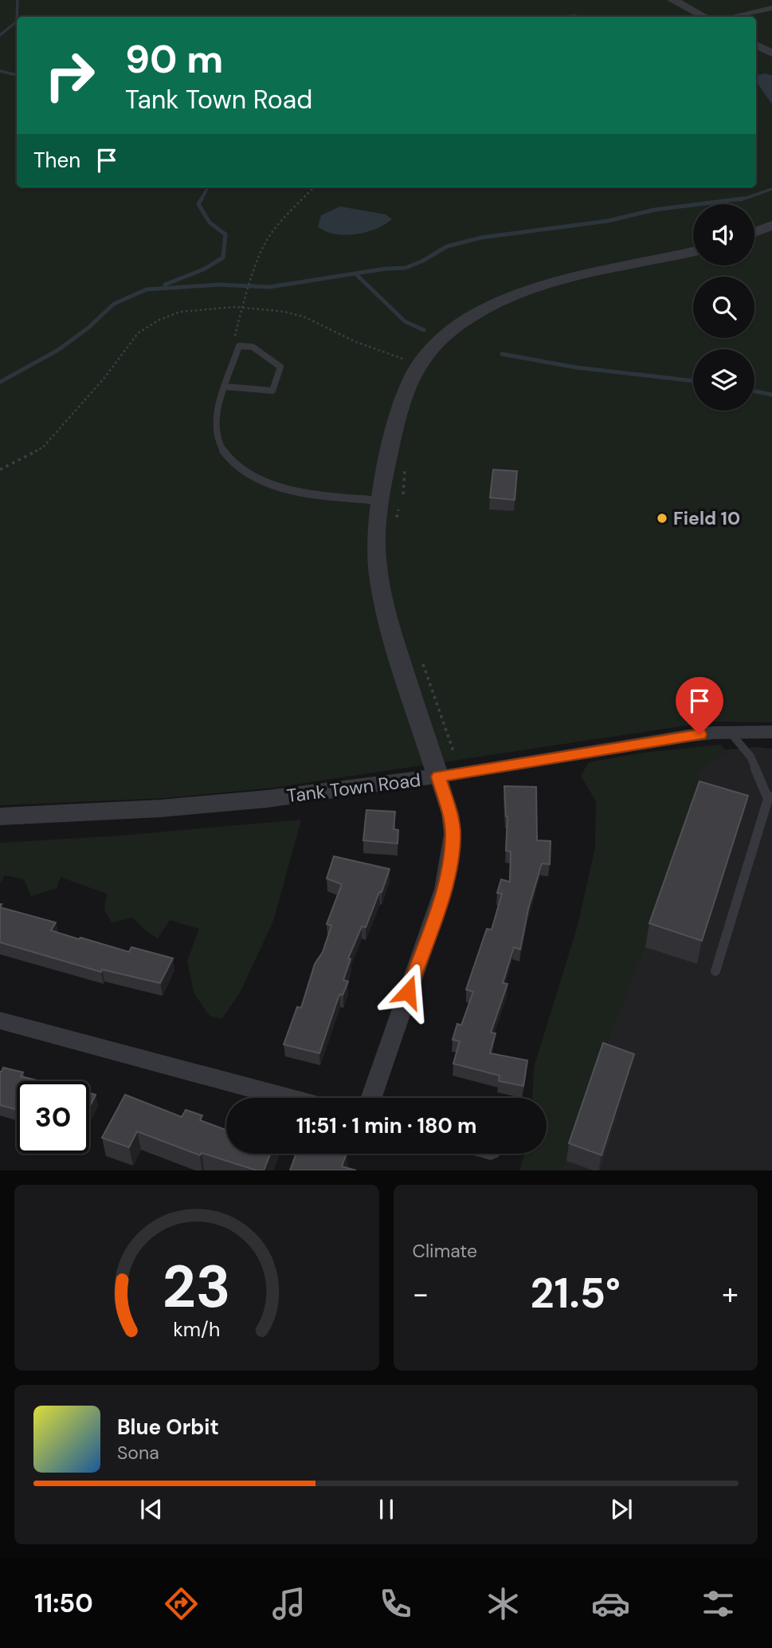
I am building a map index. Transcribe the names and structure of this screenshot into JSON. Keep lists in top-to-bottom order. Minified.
{"streets":{"street":["Tank Town Road"]},"places":["Field 10"],"page":{"turn":["90 m","Tank Town Road"],"then":"Then","limit":"30","trip":"11:51 · 1 min · 180 m","tile":"Climate","heat":["−","21.5°","+"],"song":["Blue Orbit","Sona"],"tabs":"11:50","gauge":["23","km/h"]}}
